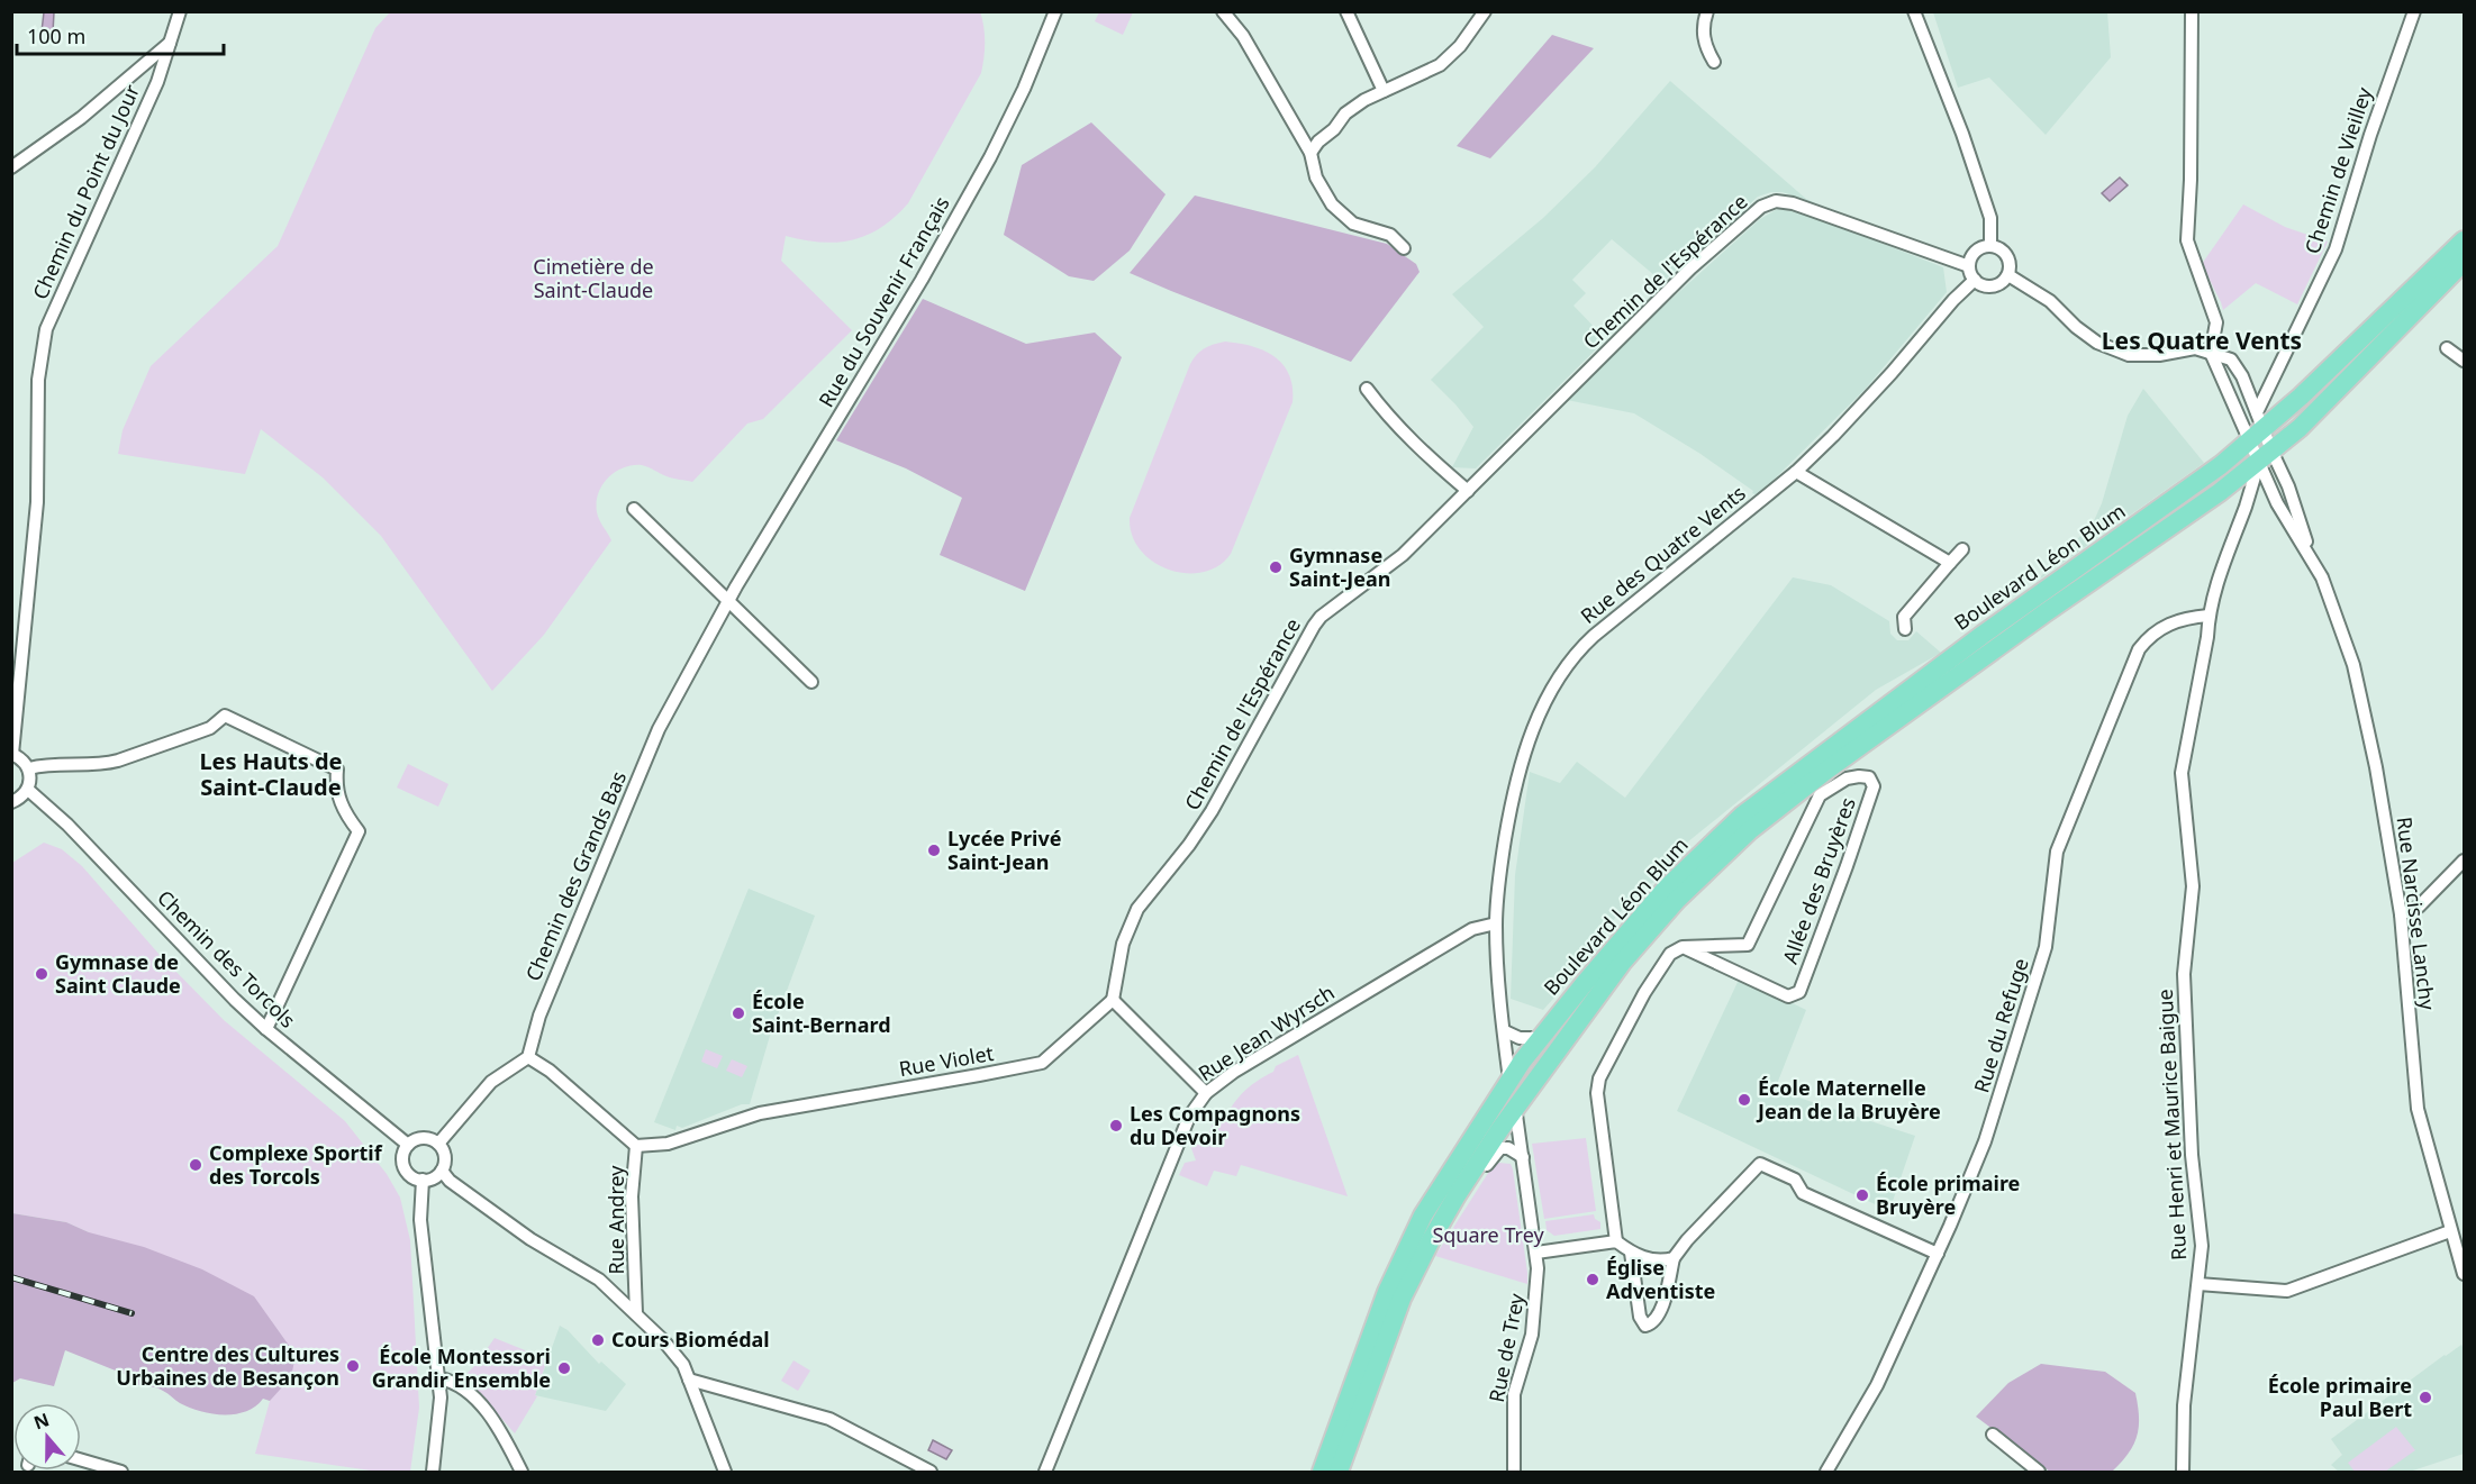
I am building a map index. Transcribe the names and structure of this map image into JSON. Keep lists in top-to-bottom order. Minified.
{"streets":{"main road":["Boulevard Léon Blum"],"street":["Chemin de Vieilley","Chemin du Point du Jour","Chemin de l'Espérance","Rue du Souvenir Français","Rue des Quatre Vents","Chemin des Grands Bas","Allée des Bruyères","Rue Narcisse Lanchy","Chemin des Torcols","Rue du Refuge","Rue Jean Wyrsch","Rue Violet","Rue Henri et Maurice Baigue","Rue Andrey","Rue de Trey"]},"crossings":[["Chemin de Vieilley","Boulevard Léon Blum"],["Chemin de l'Espérance","Rue des Quatre Vents"],["Chemin de l'Espérance","Rue Violet"],["Rue du Souvenir Français","Chemin des Grands Bas"],["Rue des Quatre Vents","Rue Jean Wyrsch"],["Rue des Quatre Vents","Rue de Trey"],["Boulevard Léon Blum","Rue Narcisse Lanchy"],["Boulevard Léon Blum","Rue Henri et Maurice Baigue"],["Boulevard Léon Blum","Rue de Trey"],["Chemin des Grands Bas","Rue Andrey"],["Rue Narcisse Lanchy","Rue Henri et Maurice Baigue"],["Chemin des Torcols","Rue Andrey"],["Rue du Refuge","Rue Henri et Maurice Baigue"],["Rue Jean Wyrsch","Rue de Trey"],["Rue Violet","Rue Andrey"]],"districts":["Les Quatre Vents","Les Hauts de Saint-Claude"],"parks":["Cimetière de Saint-Claude","Square Trey"],"places":["Gymnase Saint-Jean","Lycée Privé Saint-Jean","Gymnase de Saint Claude","École Saint-Bernard","École Maternelle Jean de la Bruyère","Les Compagnons du Devoir","Complexe Sportif des Torcols","École primaire Bruyère","Église Adventiste","Cours Biomédal","Centre des Cultures Urbaines de Besançon","École Montessori Grandir Ensemble","École primaire Paul Bert"],"scale_bar":"100 m","north":"top"}
